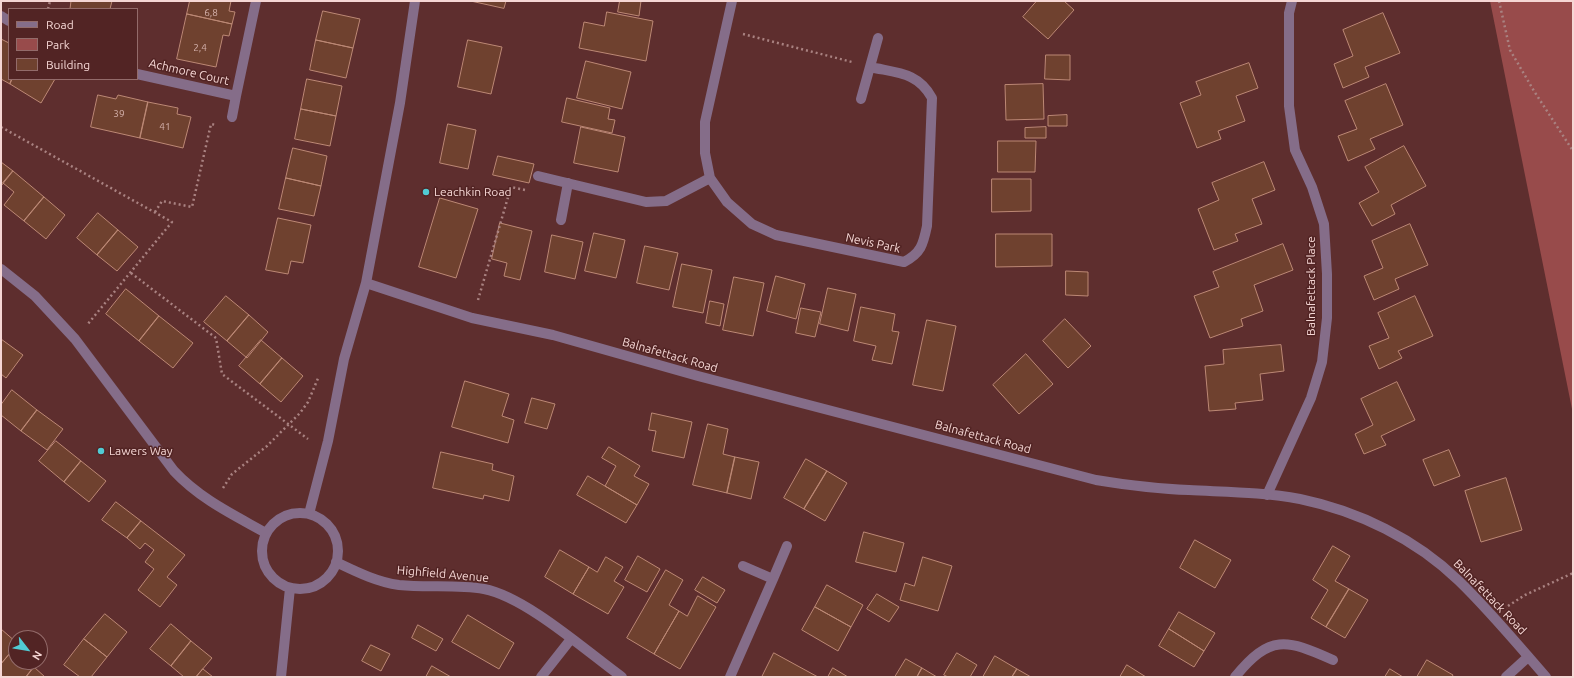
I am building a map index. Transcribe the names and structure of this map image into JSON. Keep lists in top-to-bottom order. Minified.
{"streets":{"street":["Achmore Court","Nevis Park","Balnafettack Place","Balnafettack Road","Highfield Avenue"]},"crossings":[["Balnafettack Place","Balnafettack Road"]],"places":["Leachkin Road","Lawers Way"],"house_numbers":["6,8","2,4","39","41"],"legend":["Road","Park","Building"],"north":"bottom right"}
